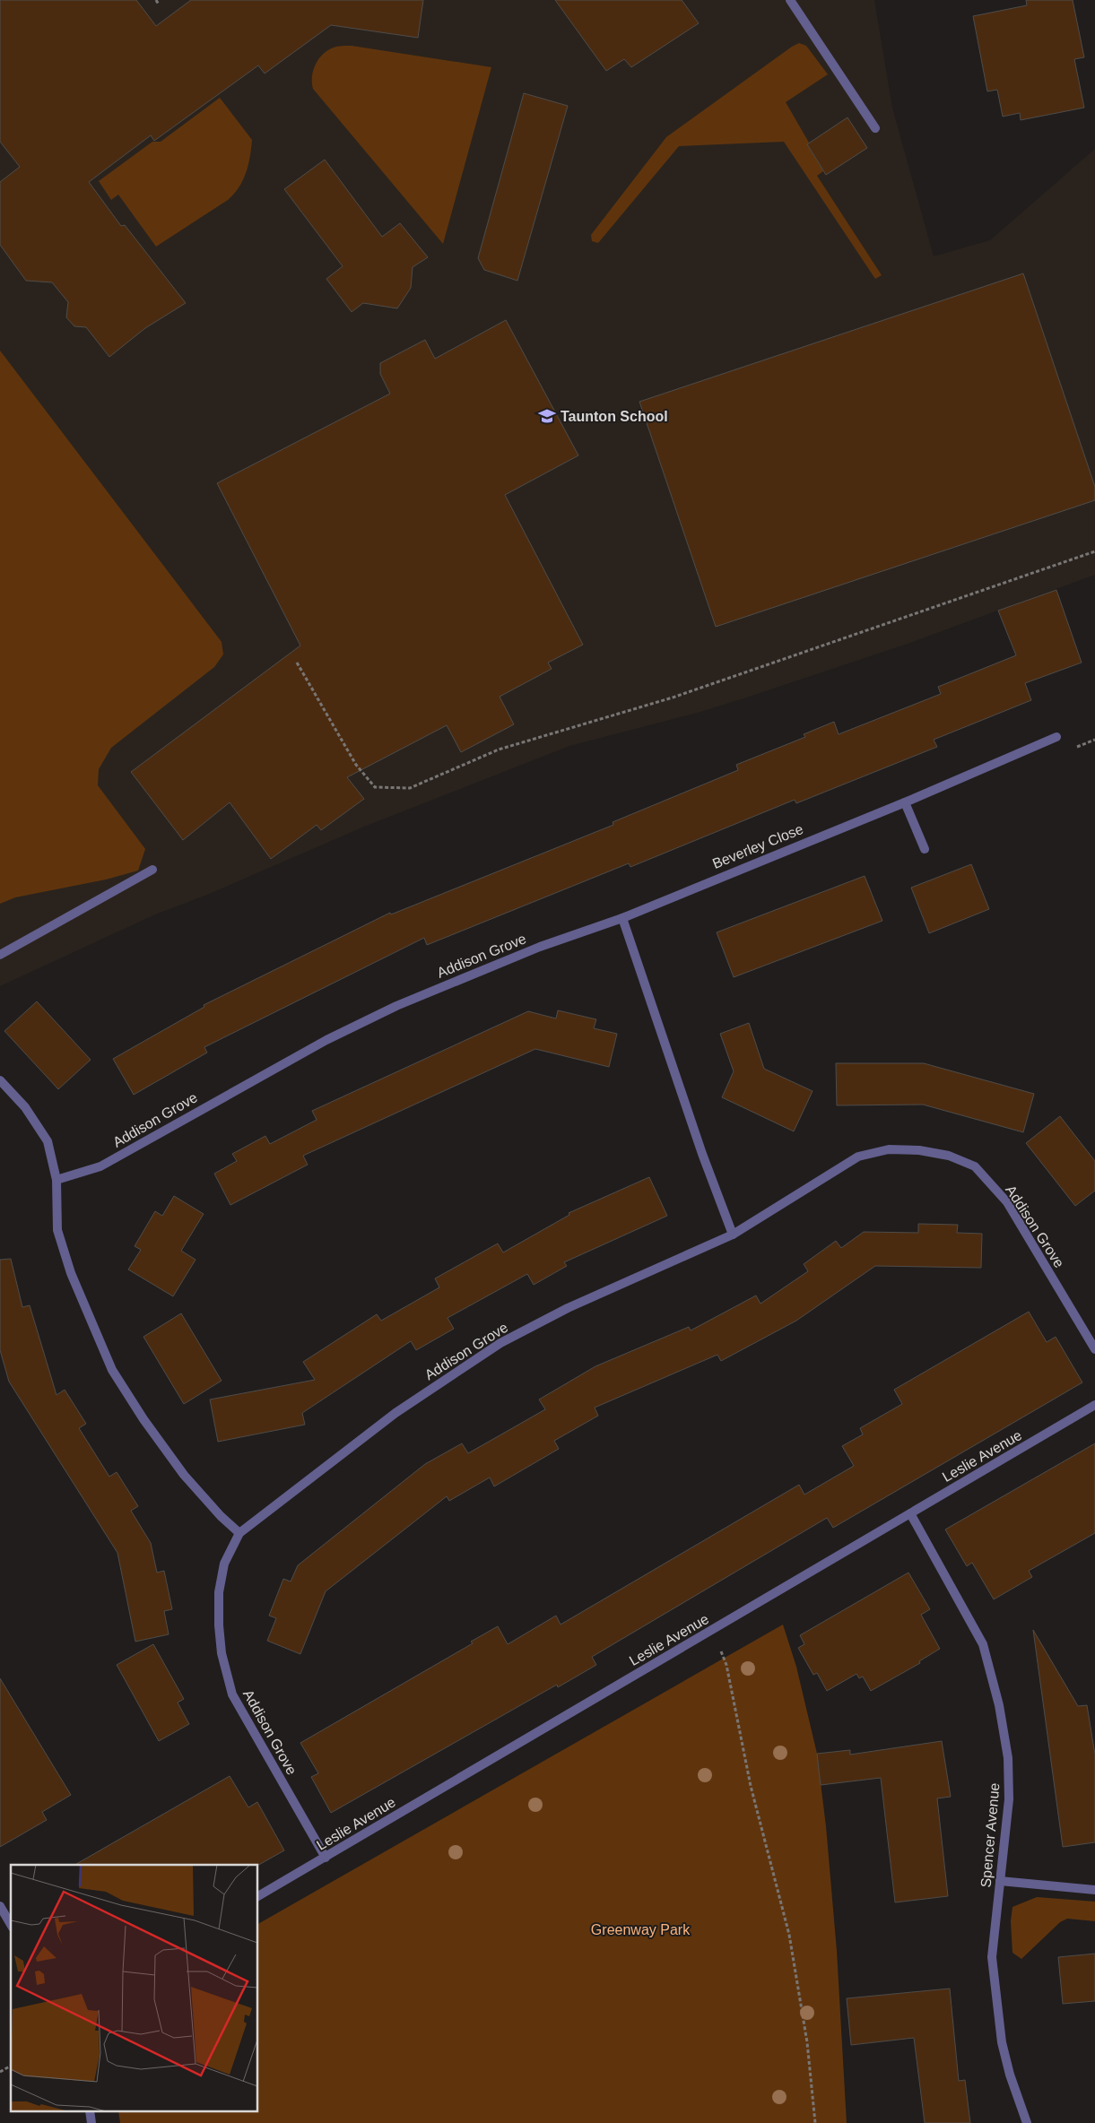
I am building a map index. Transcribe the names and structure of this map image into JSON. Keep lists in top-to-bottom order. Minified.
{"streets":{"street":["Beverley Close","Addison Grove","Leslie Avenue","Spencer Avenue"]},"crossings":[["Beverley Close","Addison Grove"],["Addison Grove","Leslie Avenue"],["Leslie Avenue","Spencer Avenue"]],"parks":["Greenway Park"],"places":{"school or university":["Taunton School"]}}
